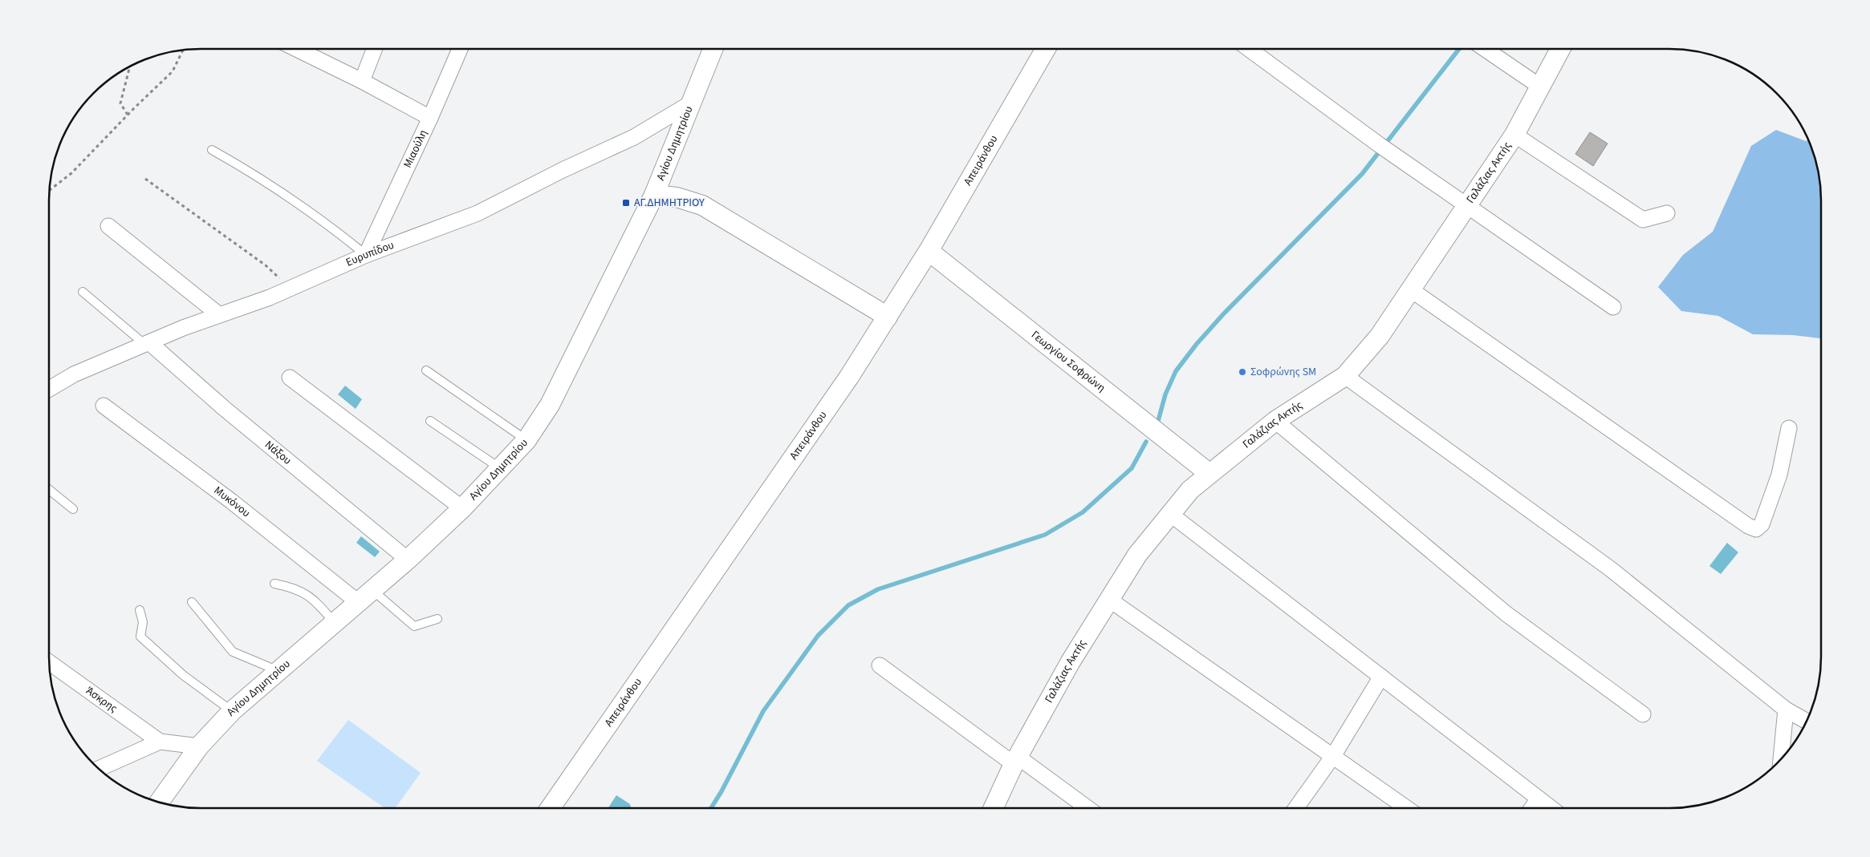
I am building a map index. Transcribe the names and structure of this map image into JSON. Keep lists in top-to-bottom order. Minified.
{"streets":{"street":["Αγίου Δημητρίου","Μιαούλη","Απειράνθου","Γαλάζιας Ακτής","Ευρυπίδου","Γεωργίου Σοφρώνη","Νάξου","Μυκόνου","Άσκρης"]},"crossings":[["Αγίου Δημητρίου","Ευρυπίδου"],["Αγίου Δημητρίου","Νάξου"],["Αγίου Δημητρίου","Μυκόνου"],["Μιαούλη","Ευρυπίδου"],["Απειράνθου","Γεωργίου Σοφρώνη"],["Γαλάζιας Ακτής","Γεωργίου Σοφρώνη"],["Ευρυπίδου","Νάξου"]],"places":{"transit":["ΑΓ.ΔΗΜΗΤΡΙΟΥ"],"other":["Σοφρώνης SM"]}}
